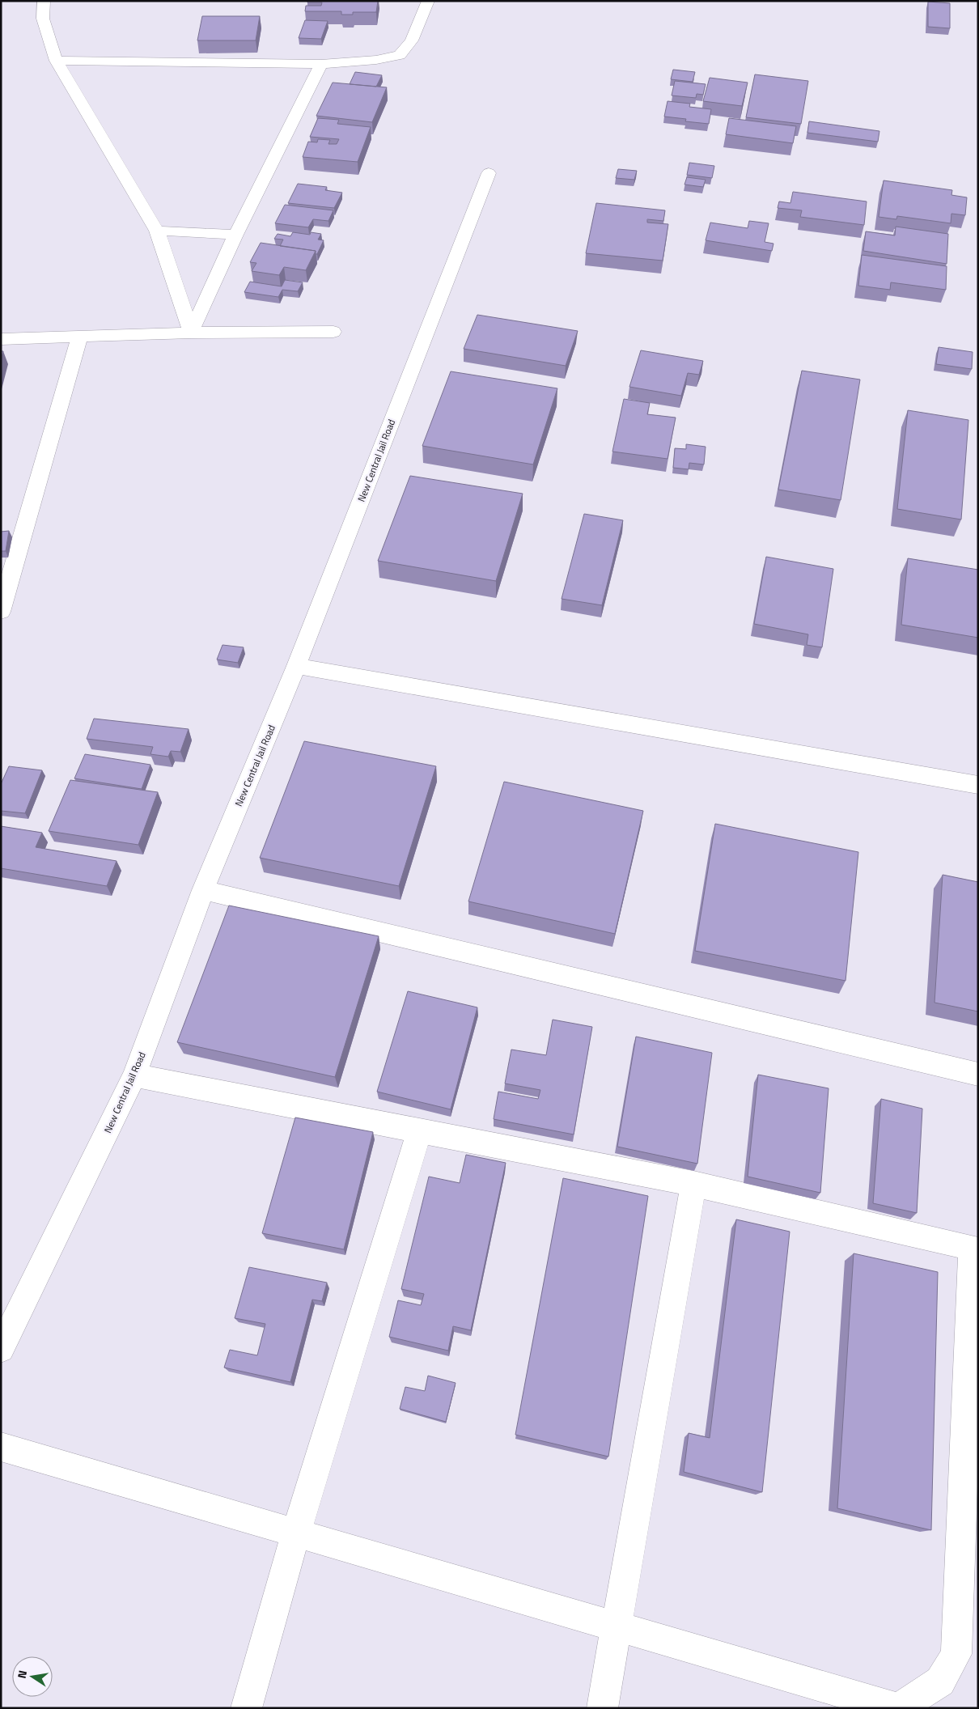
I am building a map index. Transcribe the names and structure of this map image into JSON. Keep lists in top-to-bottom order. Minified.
{"streets":{"street":["New Central Jail Road"]},"north":"left"}
